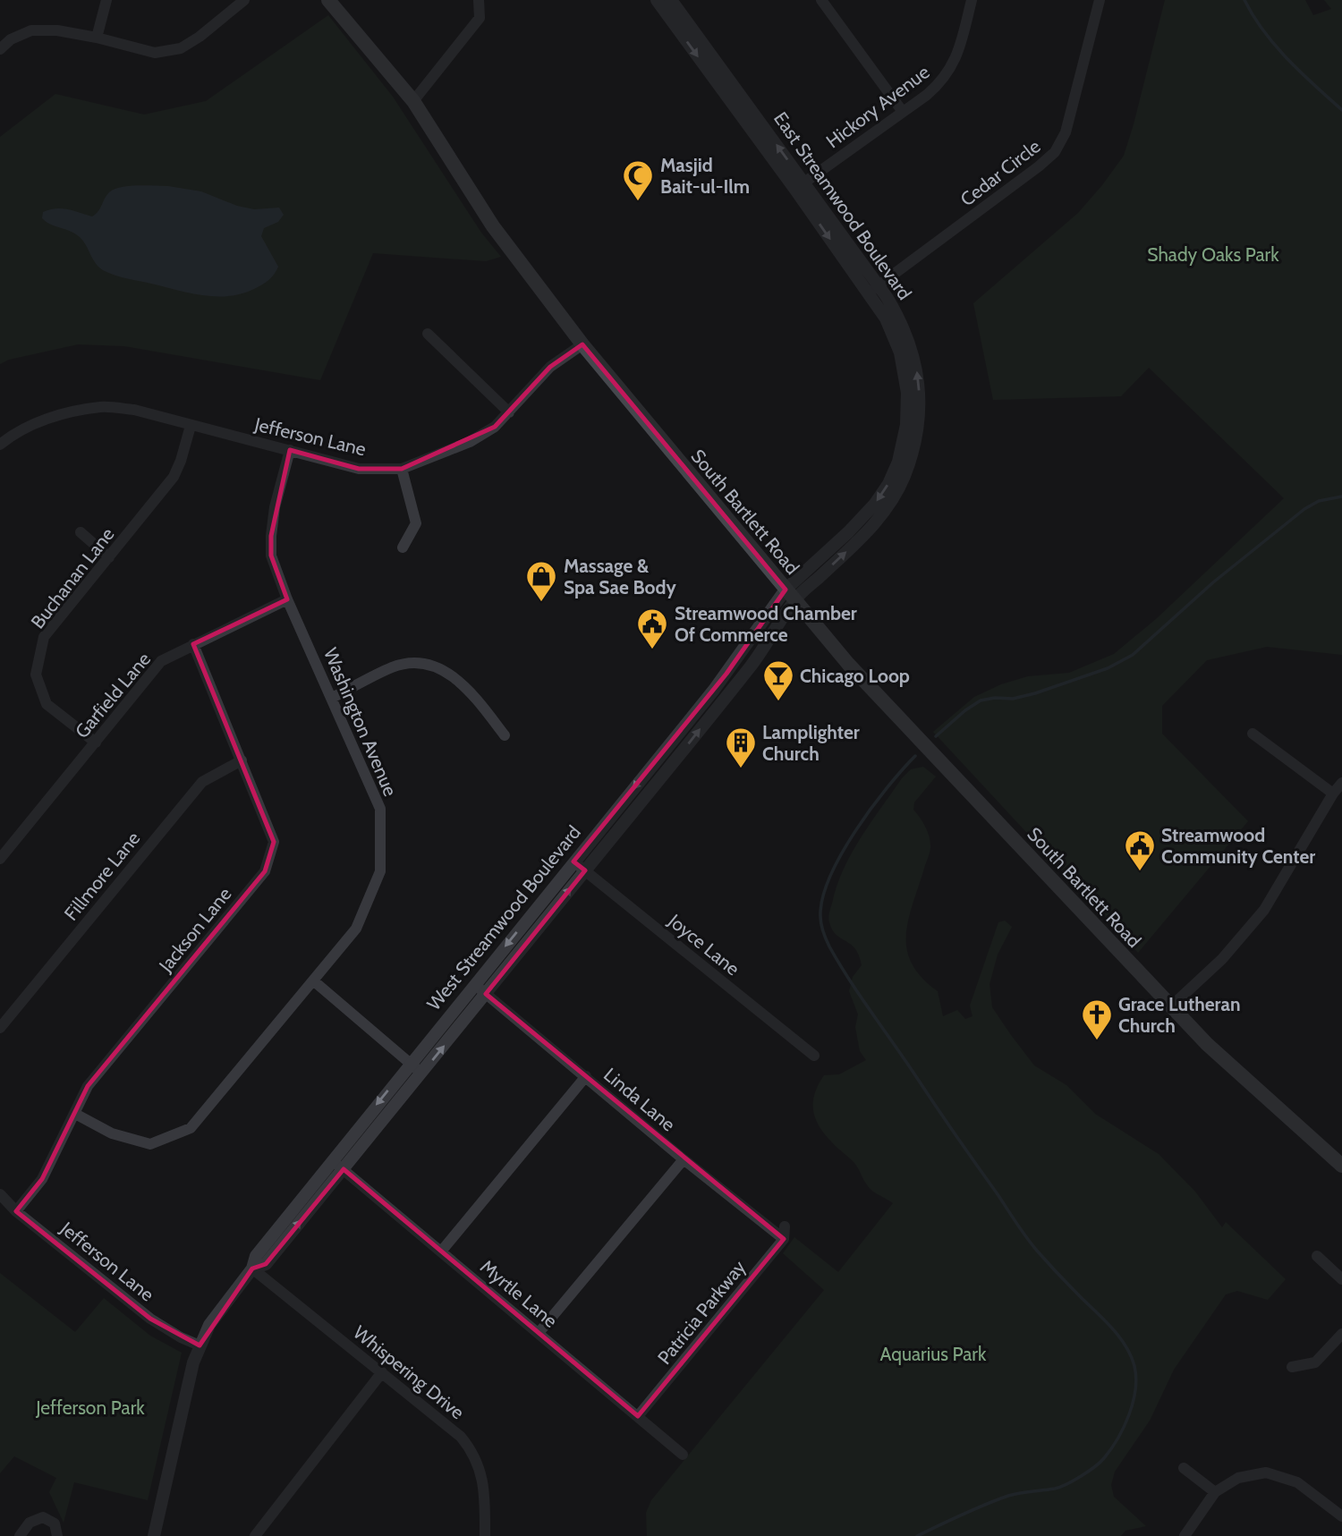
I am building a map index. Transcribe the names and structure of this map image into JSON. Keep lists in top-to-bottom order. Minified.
{"streets":{"main road":["South Bartlett Road"],"street":["Hickory Avenue","Cedar Circle","East Streamwood Boulevard","Jefferson Lane","Buchanan Lane","Garfield Lane","Washington Avenue","Fillmore Lane","West Streamwood Boulevard","Jackson Lane","Joyce Lane","Linda Lane","Myrtle Lane","Patricia Parkway","Whispering Drive"]},"crossings":[["Hickory Avenue","East Streamwood Boulevard"],["Cedar Circle","East Streamwood Boulevard"],["East Streamwood Boulevard","South Bartlett Road"],["East Streamwood Boulevard","West Streamwood Boulevard"],["Jefferson Lane","South Bartlett Road"],["Jefferson Lane","Buchanan Lane"],["Jefferson Lane","Washington Avenue"],["Jefferson Lane","West Streamwood Boulevard"],["Jefferson Lane","Jackson Lane"],["South Bartlett Road","West Streamwood Boulevard"],["Buchanan Lane","Garfield Lane"],["Garfield Lane","Washington Avenue"],["Garfield Lane","Jackson Lane"],["Washington Avenue","Jackson Lane"],["Fillmore Lane","Jackson Lane"],["West Streamwood Boulevard","Joyce Lane"],["West Streamwood Boulevard","Linda Lane"],["West Streamwood Boulevard","Myrtle Lane"],["West Streamwood Boulevard","Whispering Drive"],["Linda Lane","Patricia Parkway"],["Myrtle Lane","Patricia Parkway"]],"parks":["Shady Oaks Park","Aquarius Park","Jefferson Park"],"places":{"mosque":["Masjid Bait-ul-Ilm"],"shop":["Massage & Spa Sae Body"],"public building":["Streamwood Chamber Of Commerce","Streamwood Community Center"],"bar":["Chicago Loop"],"building":["Lamplighter Church"],"church":["Grace Lutheran Church"]}}
